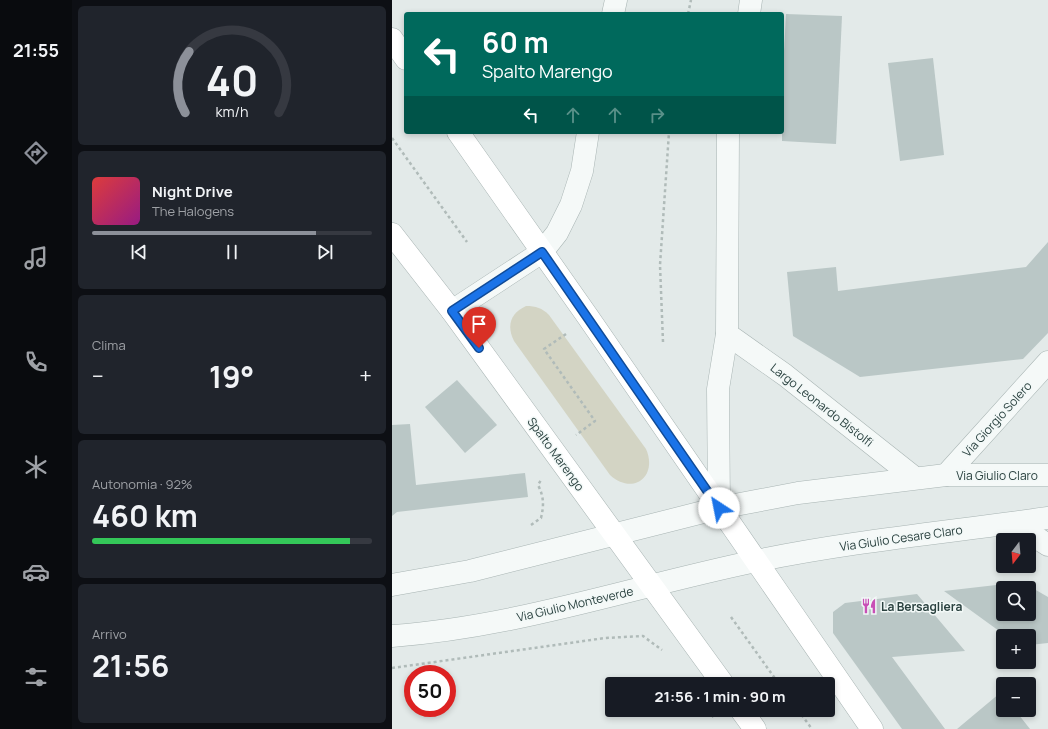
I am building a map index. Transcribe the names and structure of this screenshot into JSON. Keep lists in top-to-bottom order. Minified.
{"streets":{"main road":["Spalto Marengo"],"street":["Largo Leonardo Bistolfi","Via Giorgio Solero","Via Giulio Claro","Via Giulio Cesare Claro","Via Giulio Monteverde"]},"crossings":[["Via Giorgio Solero","Via Giulio Claro"],["Spalto Marengo","Via Giulio Monteverde"],["Via Giulio Cesare Claro","Via Giulio Monteverde"]],"places":{"restaurant":["La Bersagliera"]},"north":"bottom","page":{"tabs":"21:55","turn":["60 m","Spalto Marengo"],"song":["Night Drive","The Halogens"],"tile":["Clima",["Autonomia · 92%","460 km"],["Arrivo","21:56"]],"heat":["−","19°","+"],"map_buttons":["+","−"],"limit":"50","trip":"21:56 · 1 min · 90 m","gauge":["40","km/h"]}}
